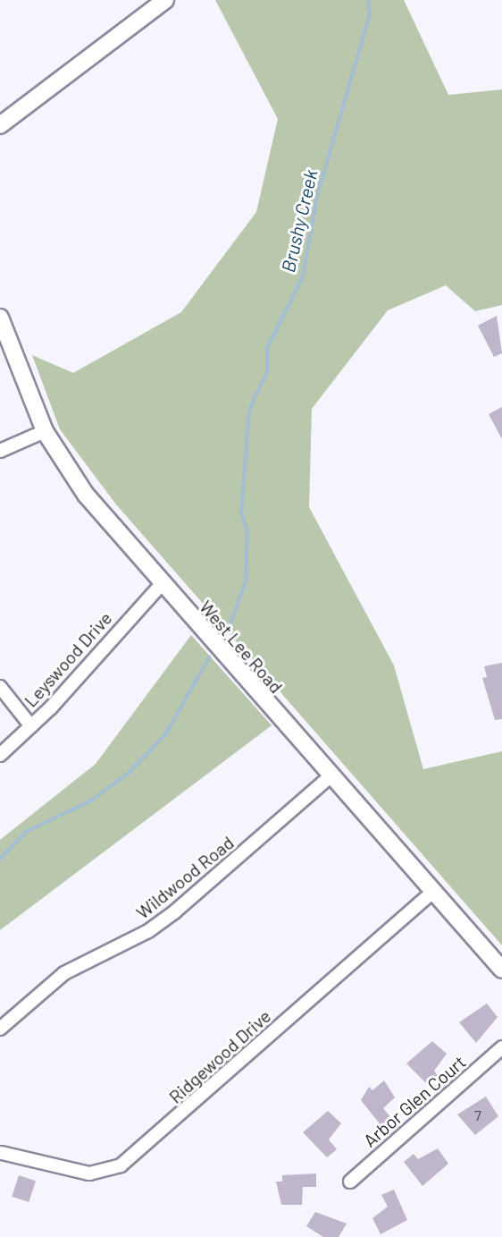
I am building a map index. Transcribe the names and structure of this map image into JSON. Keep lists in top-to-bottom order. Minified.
{"streets":{"street":["West Lee Road","Leyswood Drive","Wildwood Road","Ridgewood Drive","Arbor Glen Court"]},"crossings":[["West Lee Road","Leyswood Drive"],["West Lee Road","Wildwood Road"],["West Lee Road","Ridgewood Drive"]],"water":["Brushy Creek"],"house_numbers":["7"]}
